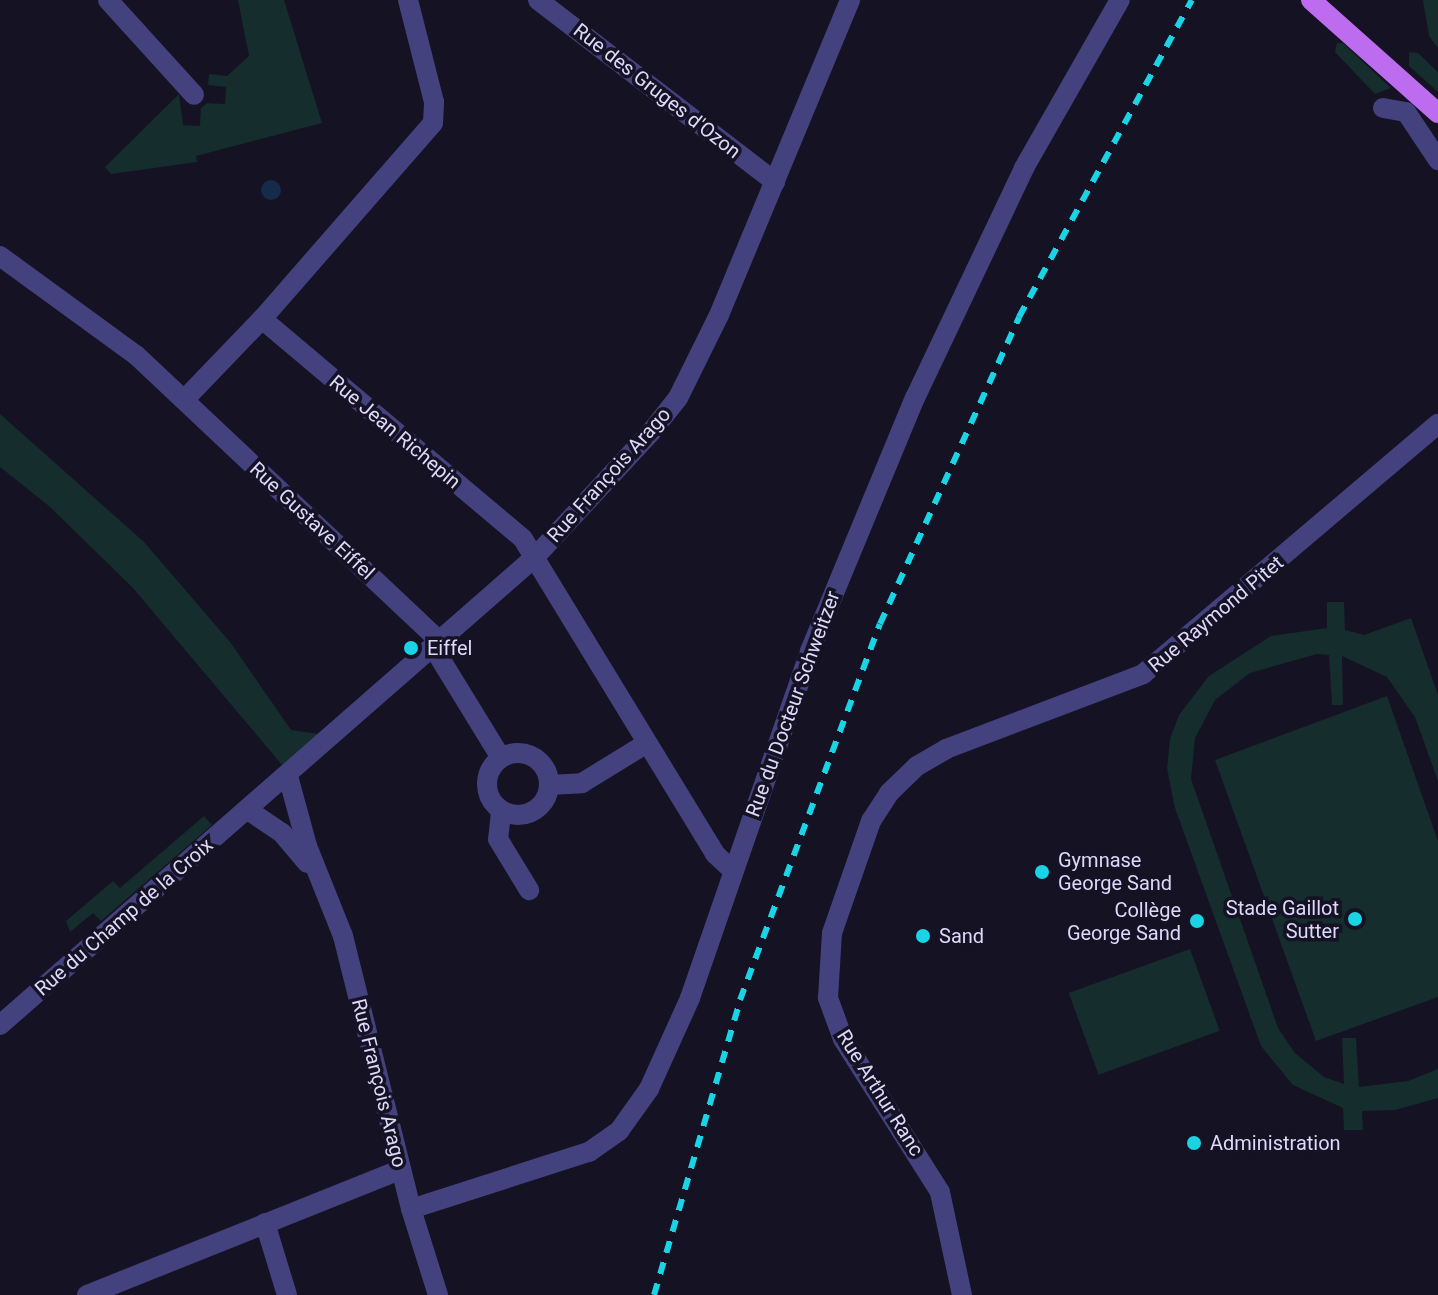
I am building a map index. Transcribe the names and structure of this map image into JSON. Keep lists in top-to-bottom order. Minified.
{"streets":{"street":["Rue des Gruges d'Ozon","Rue Jean Richepin","Rue François Arago","Rue Gustave Eiffel","Rue Raymond Pitet","Rue du Docteur Schweitzer","Rue du Champ de la Croix","Rue Arthur Ranc"]},"crossings":[["Rue des Gruges d'Ozon","Rue François Arago"],["Rue Jean Richepin","Rue François Arago"],["Rue Jean Richepin","Rue du Docteur Schweitzer"],["Rue François Arago","Rue Gustave Eiffel"],["Rue François Arago","Rue du Docteur Schweitzer"],["Rue François Arago","Rue du Champ de la Croix"],["Rue Raymond Pitet","Rue Arthur Ranc"]],"places":["Eiffel","Gymnase George Sand","Stade Gaillot Sutter","Collège George Sand","Sand","Administration"]}
